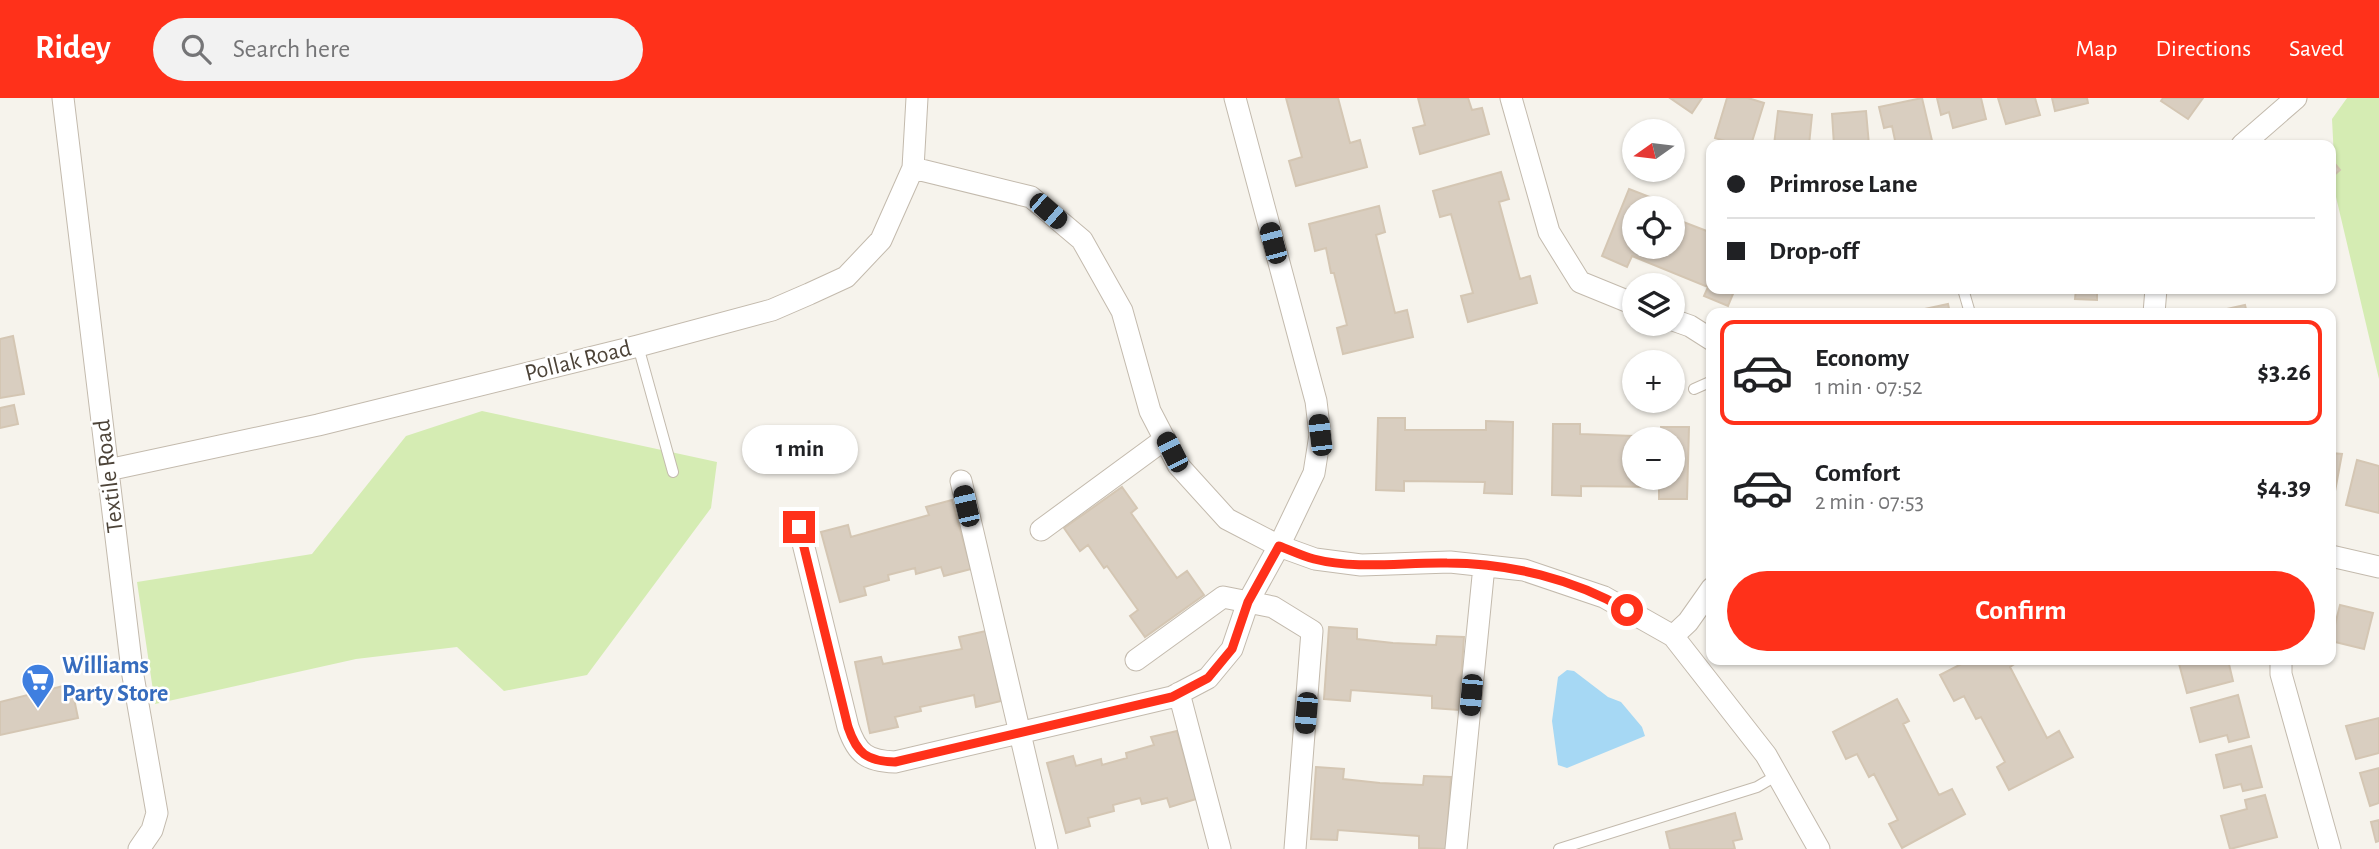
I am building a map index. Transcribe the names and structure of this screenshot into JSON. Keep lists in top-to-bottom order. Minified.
{"streets":{"street":["Pollak Road","Textile Road"]},"crossings":[["Pollak Road","Textile Road"]],"places":{"supermarket":["Williams Party Store"]},"north":"left","page":{"header":"Ridey","search":"Search here","nav":["Map","Directions","Saved"],"map_buttons":["+","−"],"banner":["Primrose Lane","Drop-off"],"list":[{"name":"Economy","note":"1 min · 07:52","value":"$3.26"},{"name":"Comfort","note":"2 min · 07:53","value":"$4.39"}],"bubble":"1 min","buttons":"Confirm"}}
